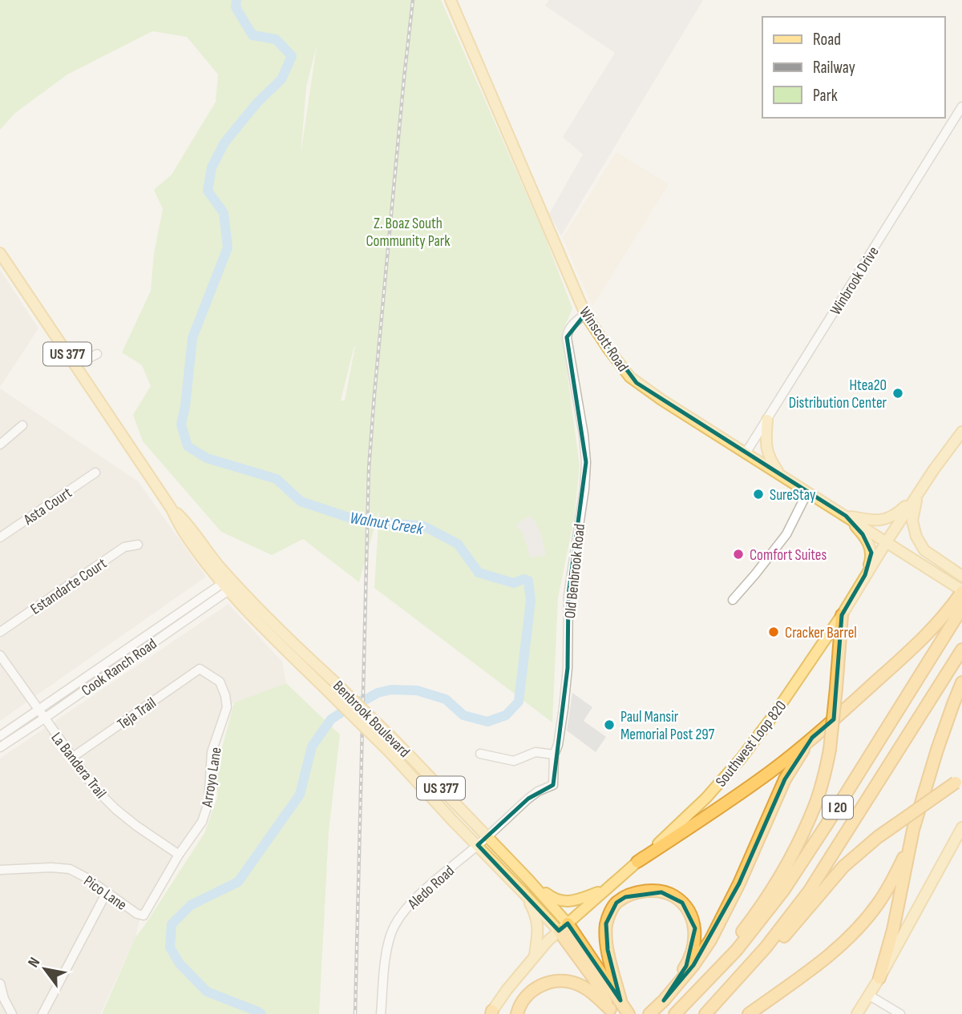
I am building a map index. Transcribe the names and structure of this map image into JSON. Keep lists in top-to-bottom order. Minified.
{"streets":{"highway":["US 377","Benbrook Boulevard","I 20"],"main road":["Winscott Road","Southwest Loop 820"],"street":["Winbrook Drive","Asta Court","Old Benbrook Road","Estandarte Court","Cook Ranch Road","Teja Trail","La Bandera Trail","Arroyo Lane","Aledo Road","Pico Lane"]},"crossings":[["Winbrook Drive","Winscott Road"],["Winscott Road","Old Benbrook Road"],["Winscott Road","Southwest Loop 820"],["US 377","Benbrook Boulevard"],["Old Benbrook Road","Benbrook Boulevard"],["Old Benbrook Road","Aledo Road"],["Cook Ranch Road","Benbrook Boulevard"],["Cook Ranch Road","La Bandera Trail"],["Teja Trail","La Bandera Trail"],["Teja Trail","Arroyo Lane"],["Benbrook Boulevard","Southwest Loop 820"],["Benbrook Boulevard","Aledo Road"],["La Bandera Trail","Arroyo Lane"],["Arroyo Lane","Pico Lane"]],"water":["Walnut Creek"],"parks":["Z. Boaz South Community Park"],"places":["Htea20 Distribution Center","SureStay","Comfort Suites","Cracker Barrel","Paul Mansir Memorial Post 297"],"legend":["Road","Railway","Park"],"north":"top left"}
